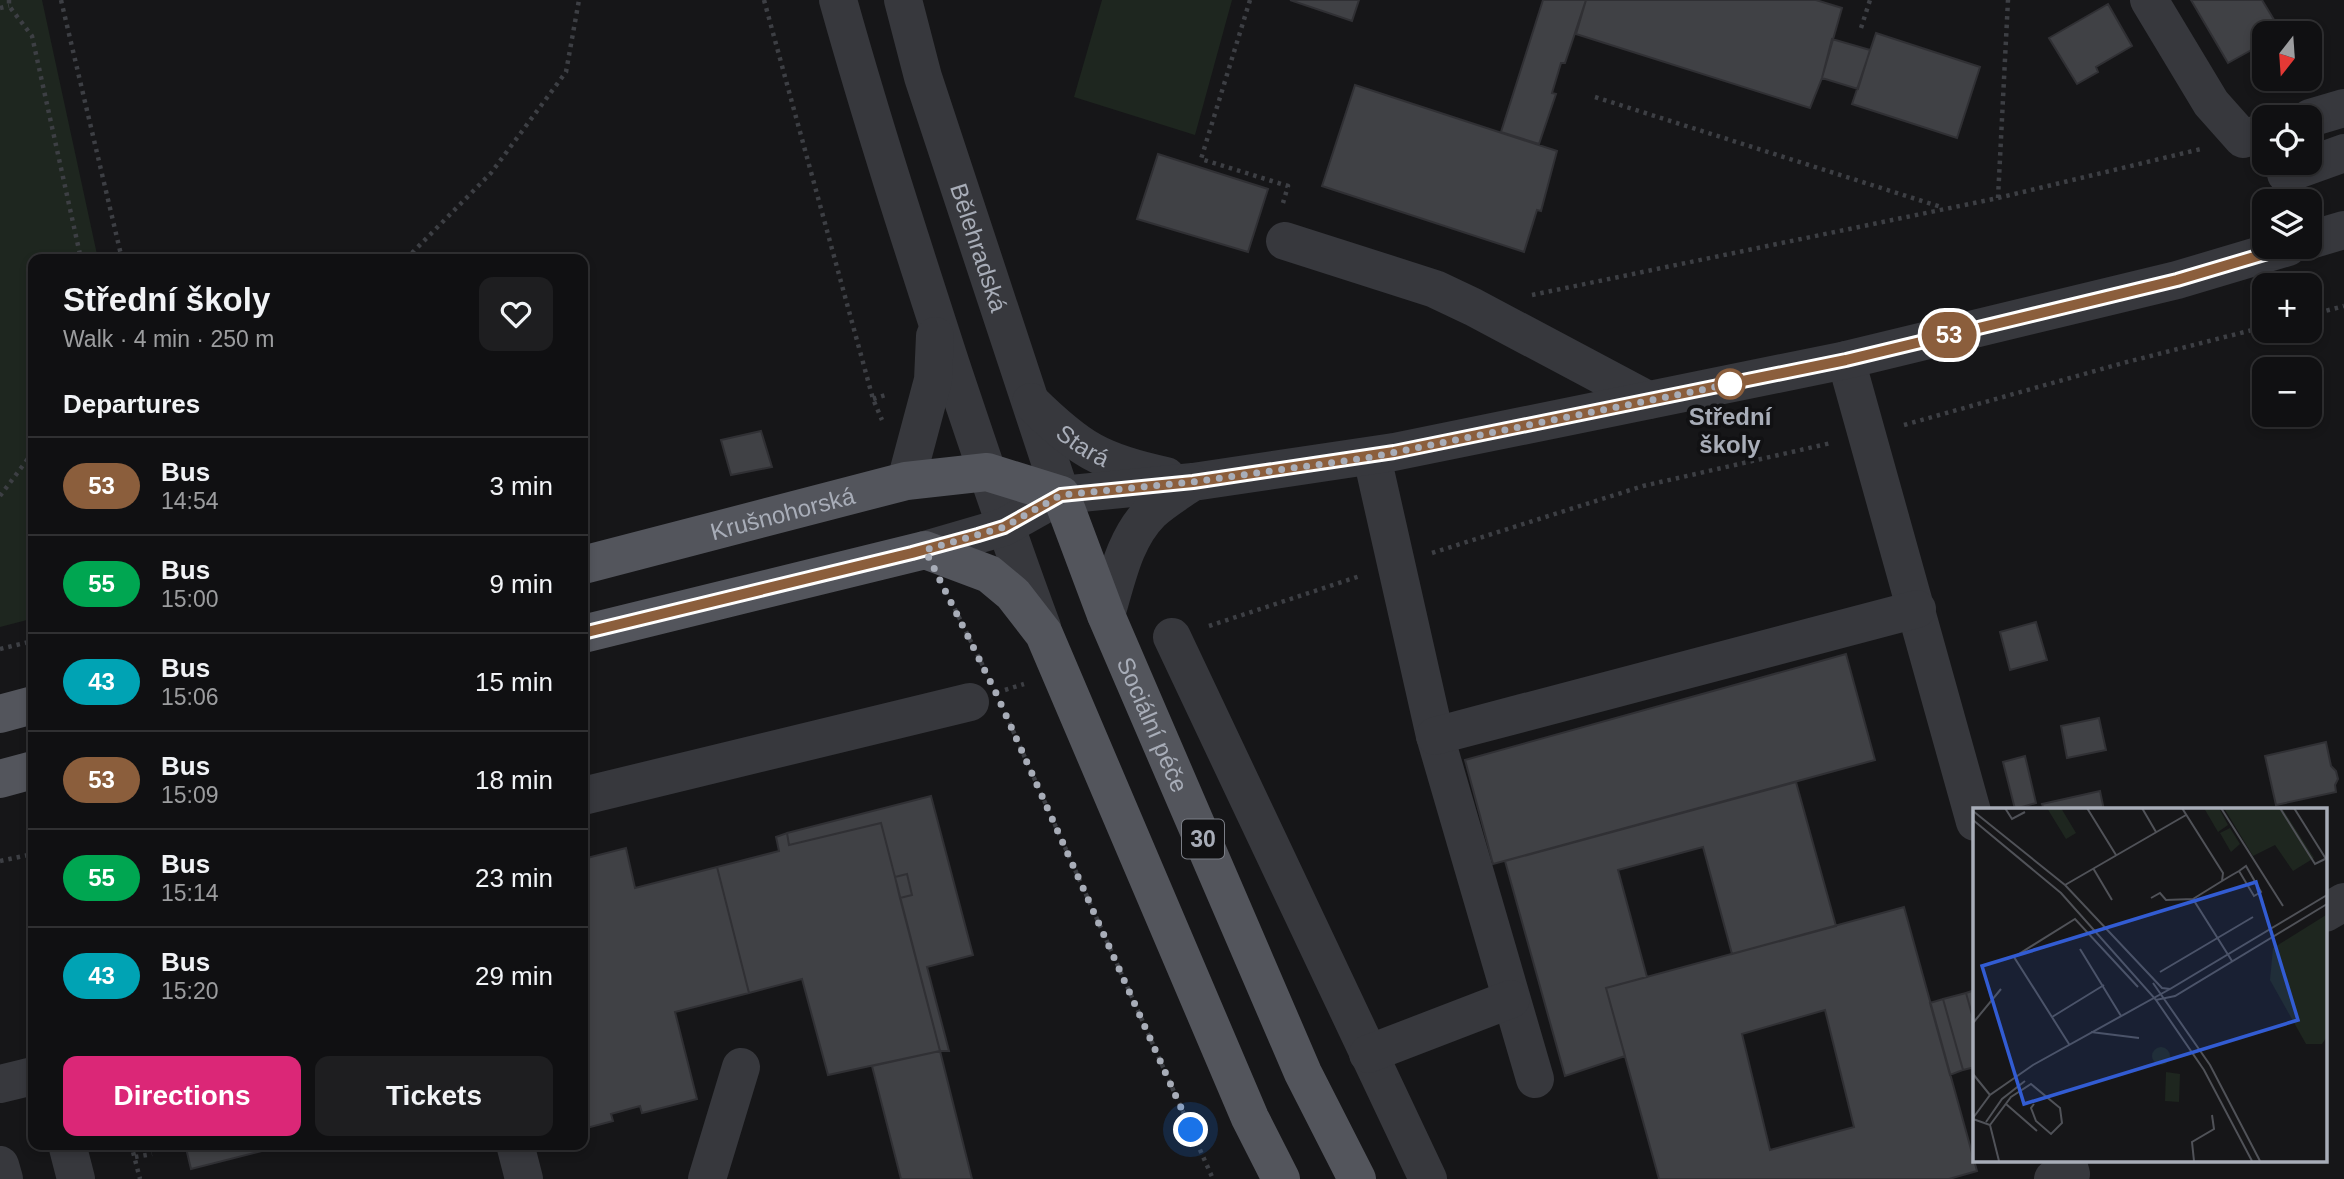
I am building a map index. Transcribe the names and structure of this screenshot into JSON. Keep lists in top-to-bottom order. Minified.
{"streets":{"main road":["Krušnohorská","Sociální péče","30"],"street":["Bělehradská","Stará"]},"crossings":[["Bělehradská","Stará"],["Bělehradská","Sociální péče"],["Stará","Sociální péče"]],"places":["Střední školy"],"lines":["bus line 53"],"north":"bottom","page":{"on_map":"53","map_buttons":["+","−"],"heading":[["Střední školy","Walk · 4 min · 250 m"],"Departures"],"list":[{"mark":"53","name":"Bus","note":"14:54","value":"3 min"},{"mark":"55","name":"Bus","note":"15:00","value":"9 min"},{"mark":"43","name":"Bus","note":"15:06","value":"15 min"},{"mark":"53","name":"Bus","note":"15:09","value":"18 min"},{"mark":"55","name":"Bus","note":"15:14","value":"23 min"},{"mark":"43","name":"Bus","note":"15:20","value":"29 min"}],"buttons":["Directions","Tickets"]}}
